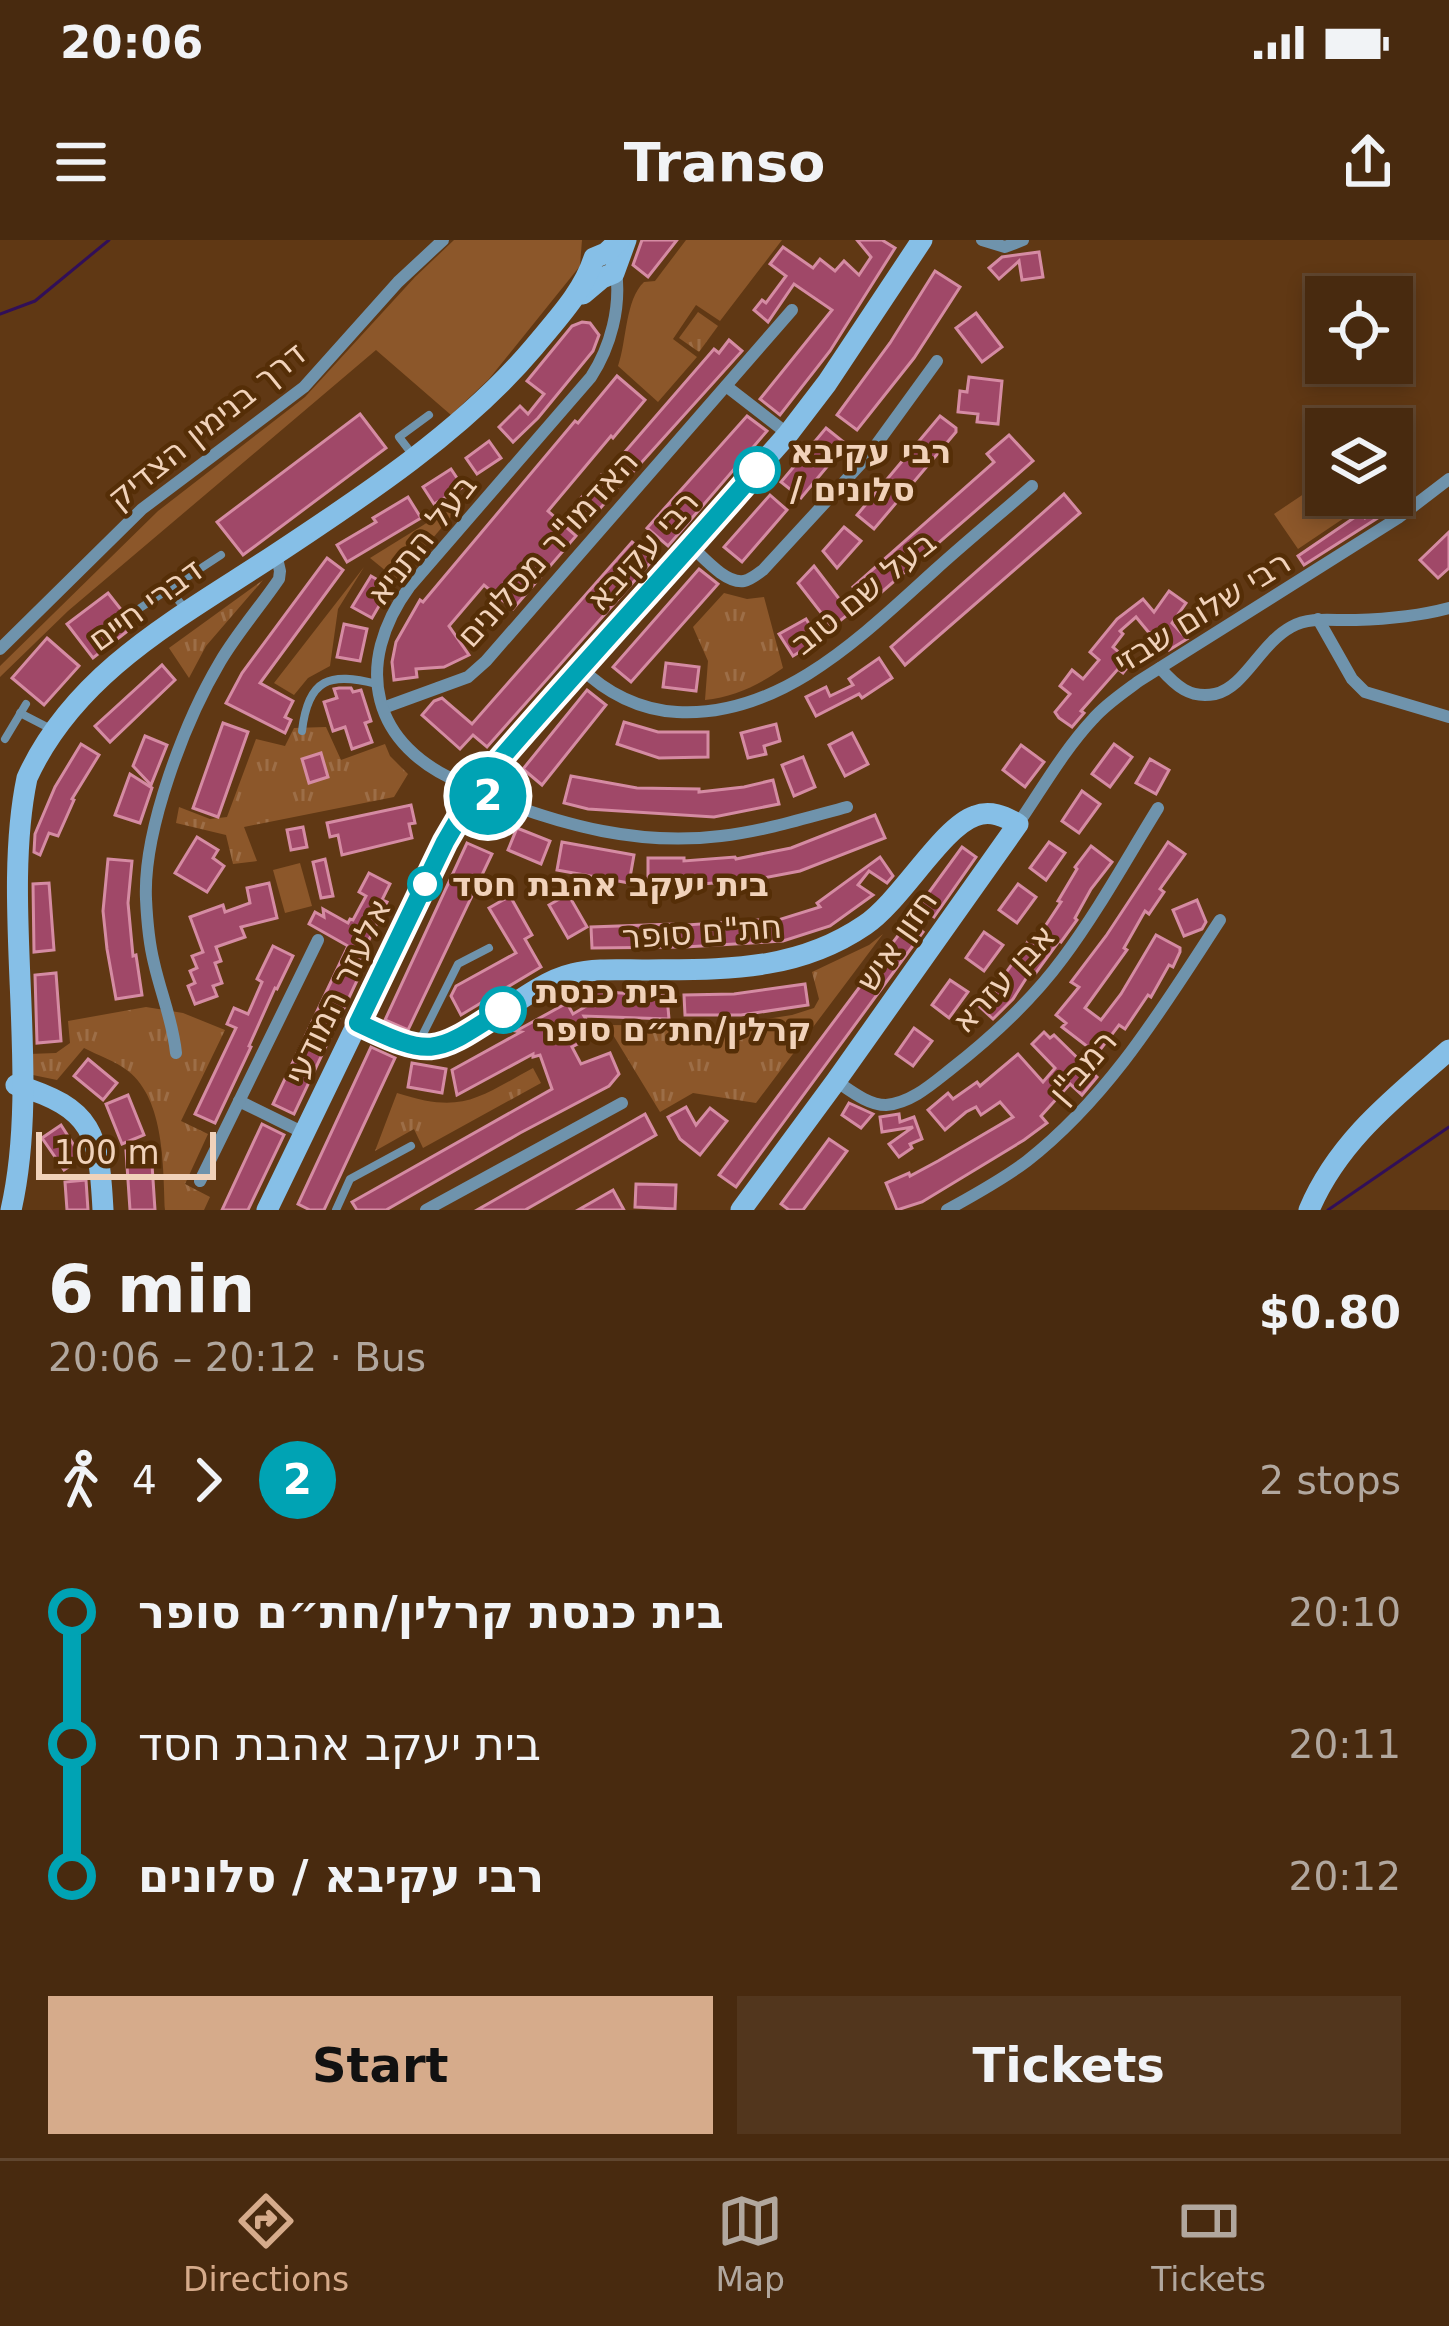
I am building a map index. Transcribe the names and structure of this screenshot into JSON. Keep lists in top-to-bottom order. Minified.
{"streets":{"street":["דרך בנימין הצדיק","בעל התניא","האדמו\"ר מסלונים","רבי עקיבא","בעל שם טוב","דברי חיים","רבי שלום שבזי","חת\"ם סופר","חזון איש","אבן עזרא","אלעזר המודעי","רמב\"ן"]},"crossings":[["בעל התניא","האדמו\"ר מסלונים"],["בעל התניא","רבי עקיבא"],["בעל התניא","דברי חיים"],["בעל התניא","אלעזר המודעי"],["רבי עקיבא","בעל שם טוב"],["רבי עקיבא","אלעזר המודעי"],["רבי שלום שבזי","חת\"ם סופר"],["רבי שלום שבזי","חזון איש"],["חת\"ם סופר","חזון איש"],["חזון איש","אבן עזרא"]],"places":["רבי עקיבא / סלונים","בית יעקב אהבת חסד","בית כנסת קרלין/חת״ם סופר"],"lines":["bus line 2"],"scale_bar":"100 m","page":{"status":"20:06","header":"Transo","on_map":"2","scale":"100 m","heading":["6 min","20:06 – 20:12 · Bus","$0.80"],"legs":["4","2","2 stops"],"list":[{"name":"בית כנסת קרלין/חת״ם סופר","value":"20:10"},{"name":"בית יעקב אהבת חסד","value":"20:11"},{"name":"רבי עקיבא / סלונים","value":"20:12"}],"buttons":["Start","Tickets"],"tabs":["Directions","Map","Tickets"]}}
